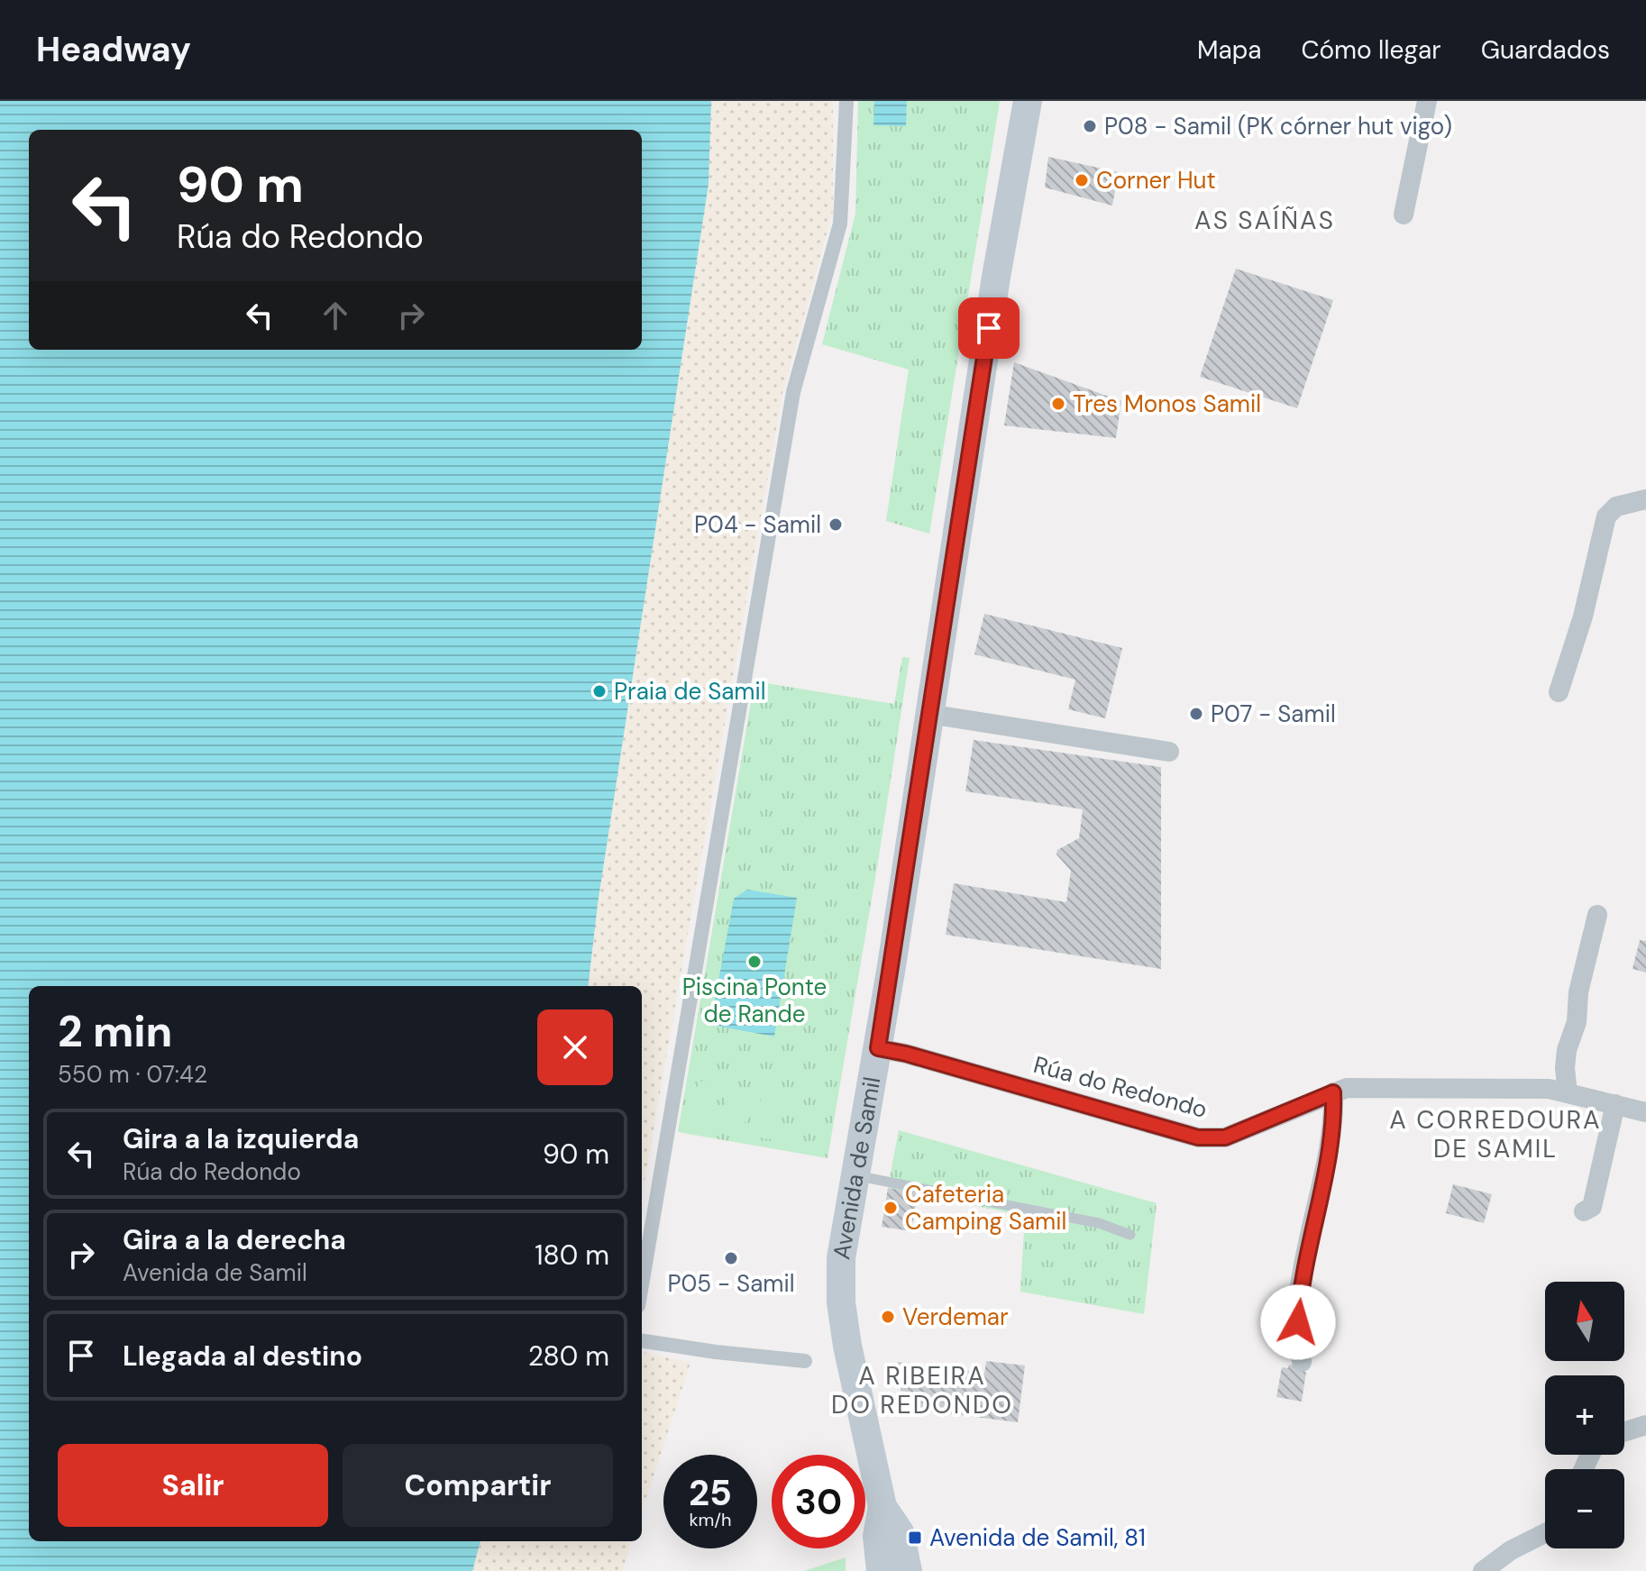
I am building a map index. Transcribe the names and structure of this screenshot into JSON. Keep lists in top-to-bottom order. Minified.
{"streets":{"main road":["Avenida de Samil"],"street":["Rúa do Redondo"]},"crossings":[["Rúa do Redondo","Avenida de Samil"]],"districts":["AS SAÍÑAS","A CORREDOURA DE SAMIL","A RIBEIRA DO REDONDO"],"places":{"other":["P08 - Samil (PK córner hut vigo)","Corner Hut","Tres Monos Samil","P04 - Samil","Praia de Samil","P07 - Samil","Piscina Ponte de Rande","Cafeteria Camping Samil","P05 - Samil","Verdemar"],"transit":["Avenida de Samil, 81"]},"north":"top","page":{"header":"Headway","nav":["Mapa","Cómo llegar","Guardados"],"turn":["90 m","Rúa do Redondo"],"heading":["2 min","550 m · 07:42"],"list":[{"name":"Gira a la izquierda","note":"Rúa do Redondo","value":"90 m"},{"name":"Gira a la derecha","note":"Avenida de Samil","value":"180 m"},{"name":"Llegada al destino","value":"280 m"}],"map_buttons":["+","−"],"buttons":["Salir","Compartir"],"speed":"25 km/h","limit":"30"}}
